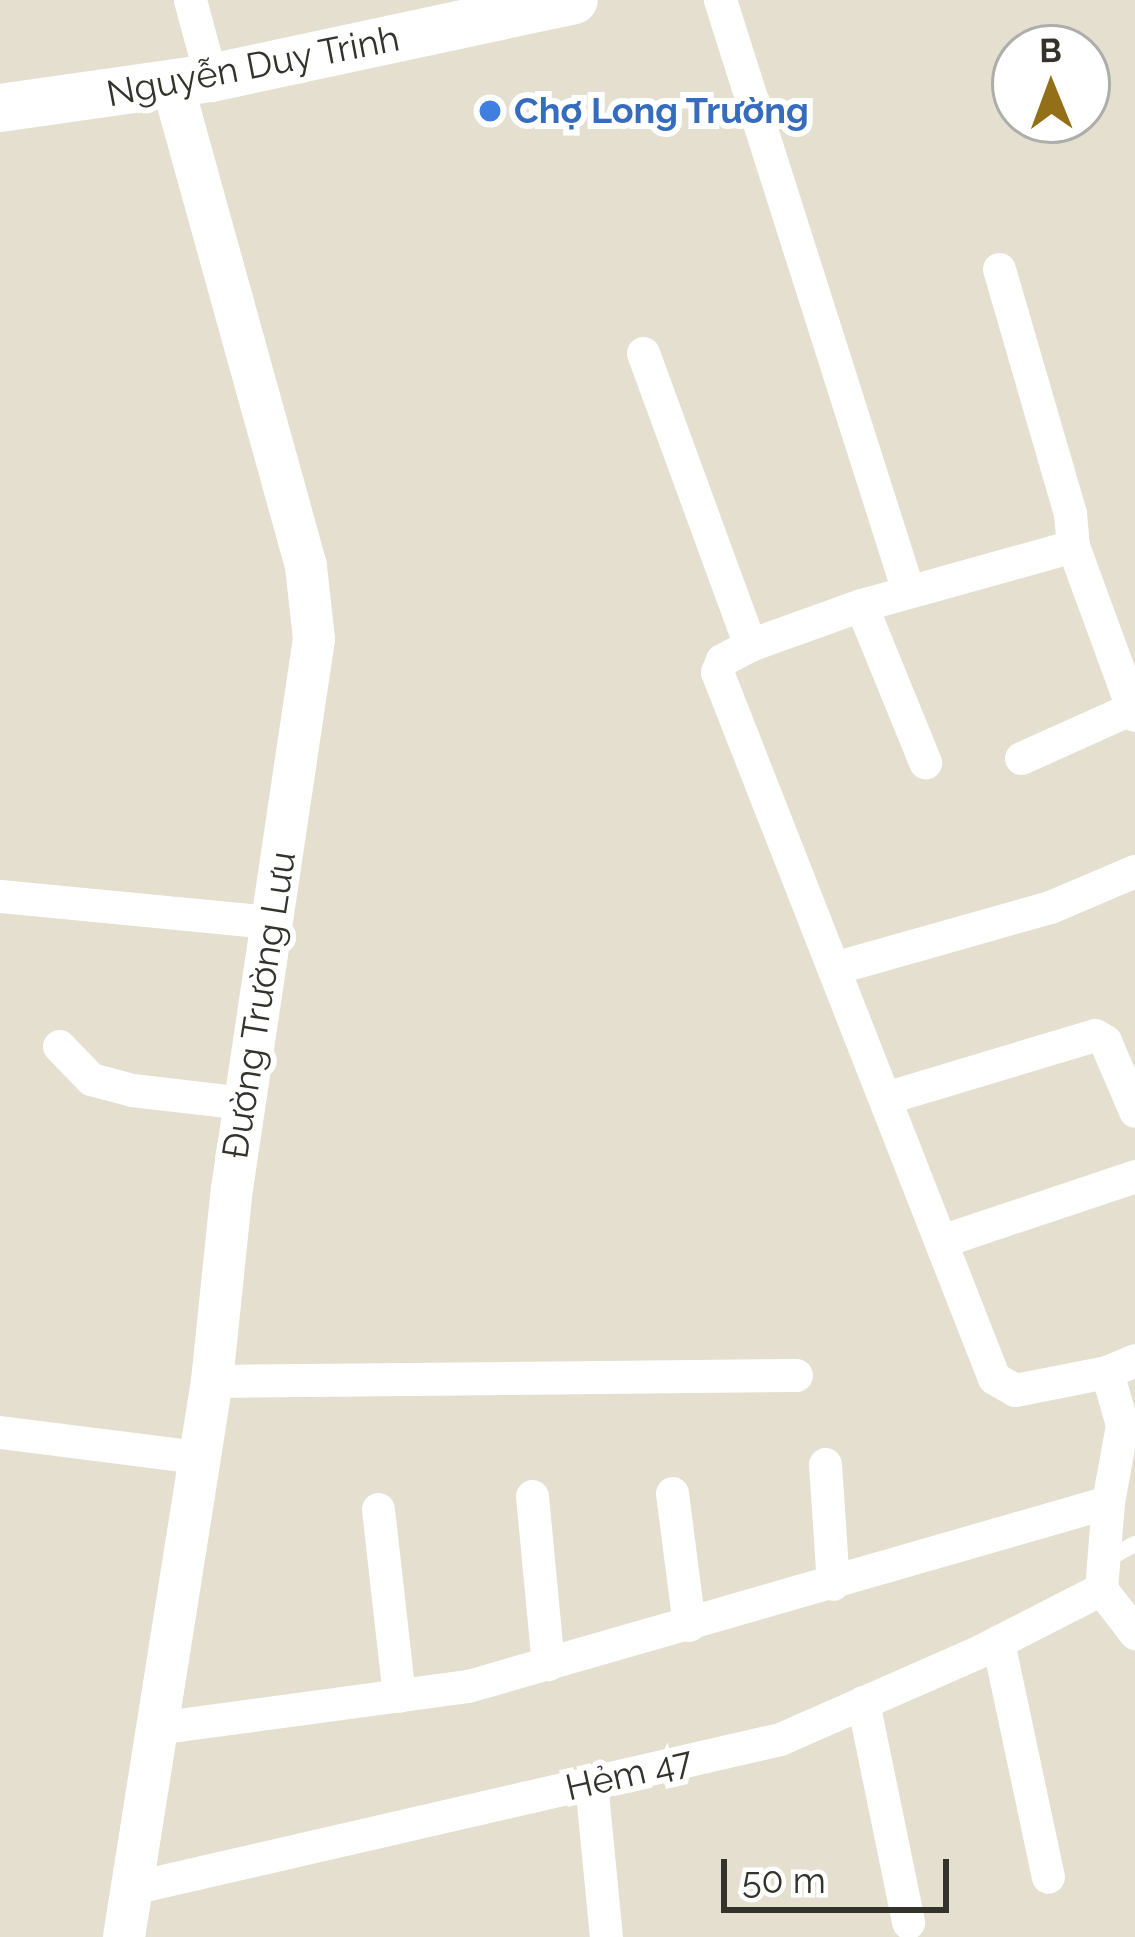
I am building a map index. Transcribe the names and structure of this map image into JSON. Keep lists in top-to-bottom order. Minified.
{"streets":{"main road":["Nguyễn Duy Trinh"],"street":["Đường Trường Lưu","Hẻm 47"]},"crossings":[["Nguyễn Duy Trinh","Đường Trường Lưu"],["Đường Trường Lưu","Hẻm 47"]],"places":["Chợ Long Trường"],"scale_bar":"50 m","north":"top"}
